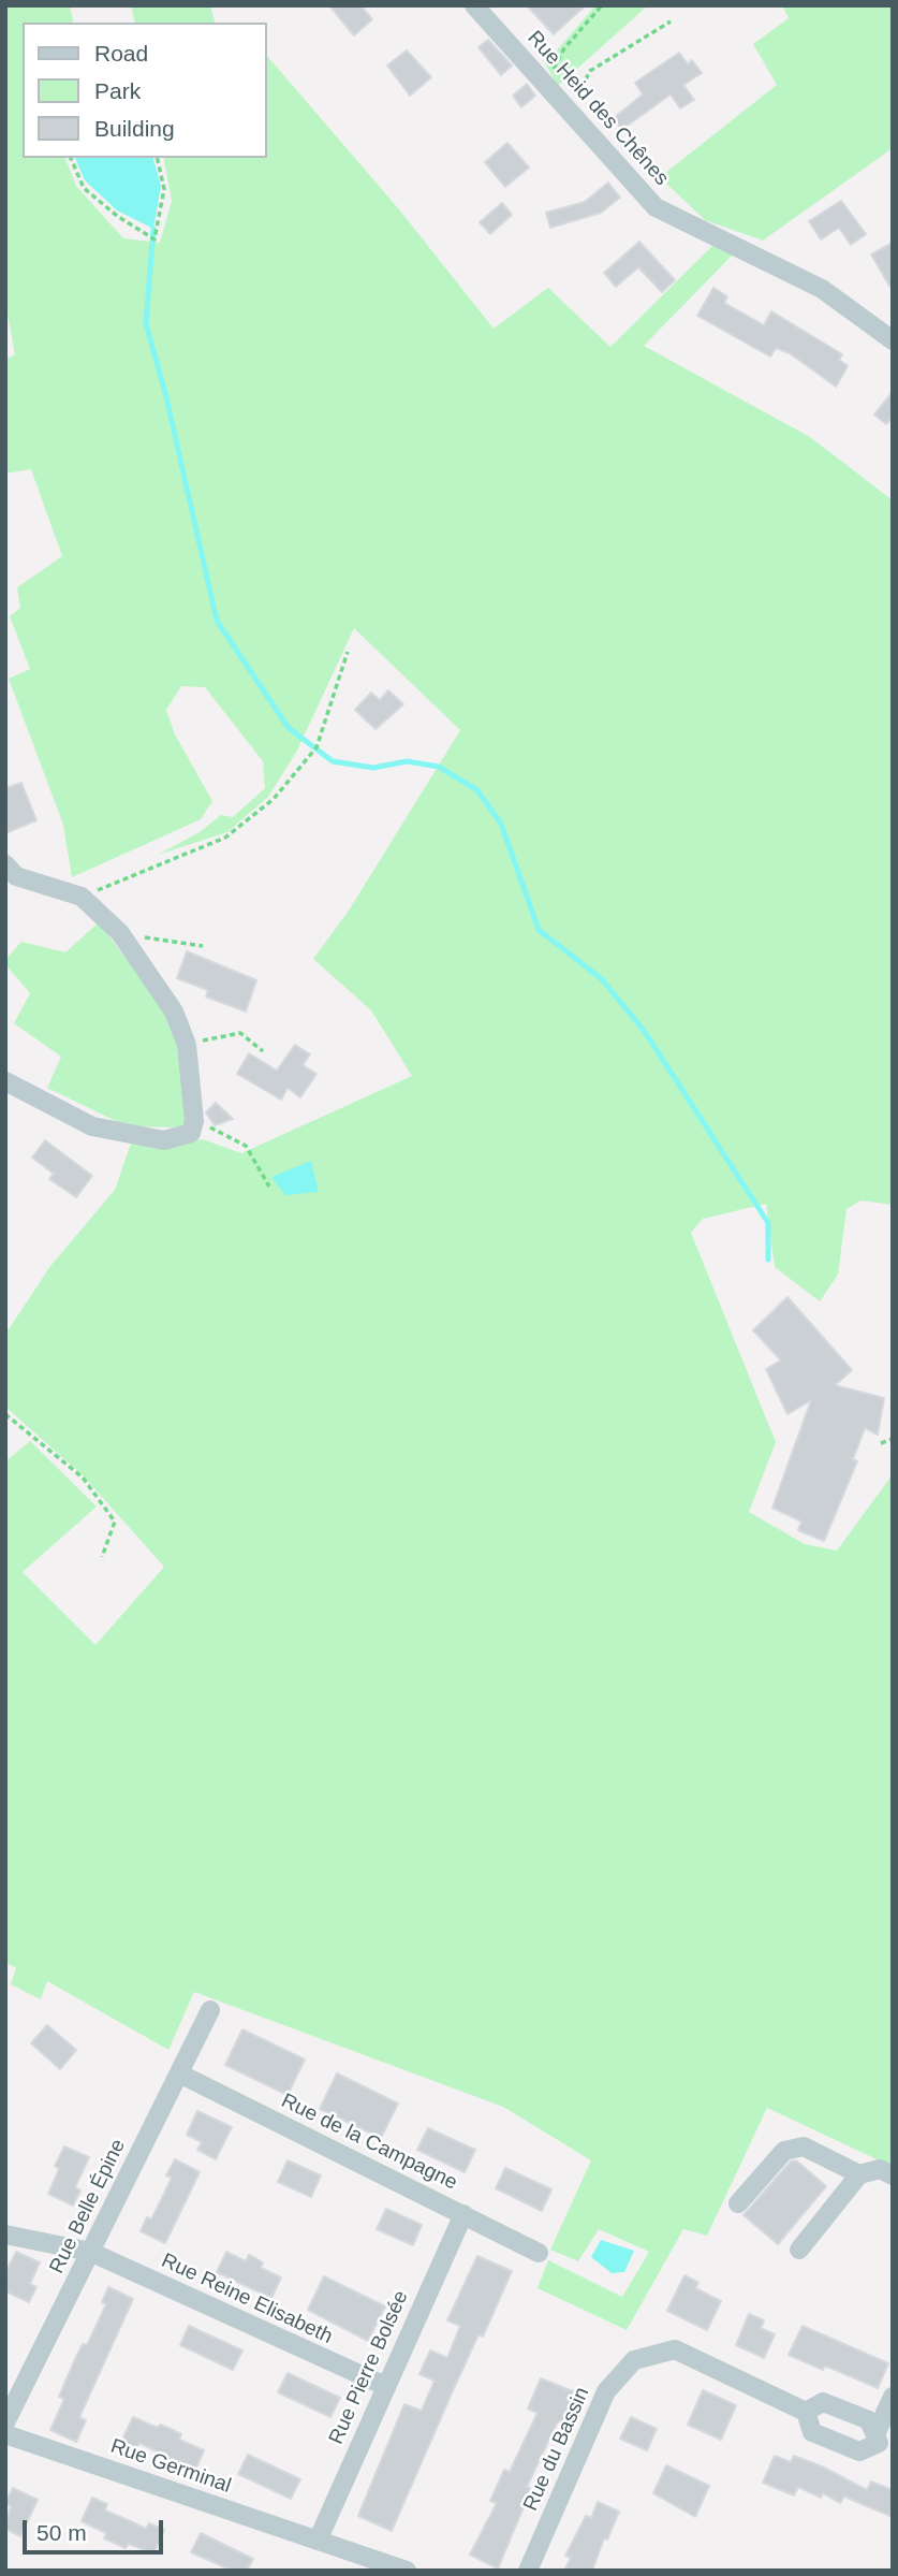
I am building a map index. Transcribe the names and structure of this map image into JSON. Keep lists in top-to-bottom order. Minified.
{"streets":{"street":["Rue Heid des Chênes","Rue de la Campagne","Rue Belle Épine","Rue Reine Elisabeth","Rue Pierre Bolsée","Rue du Bassin","Rue Germinal"]},"crossings":[["Rue de la Campagne","Rue Belle Épine"],["Rue de la Campagne","Rue Pierre Bolsée"],["Rue Belle Épine","Rue Reine Elisabeth"],["Rue Reine Elisabeth","Rue Pierre Bolsée"],["Rue Pierre Bolsée","Rue Germinal"]],"legend":["Road","Park","Building"],"scale_bar":"50 m"}
